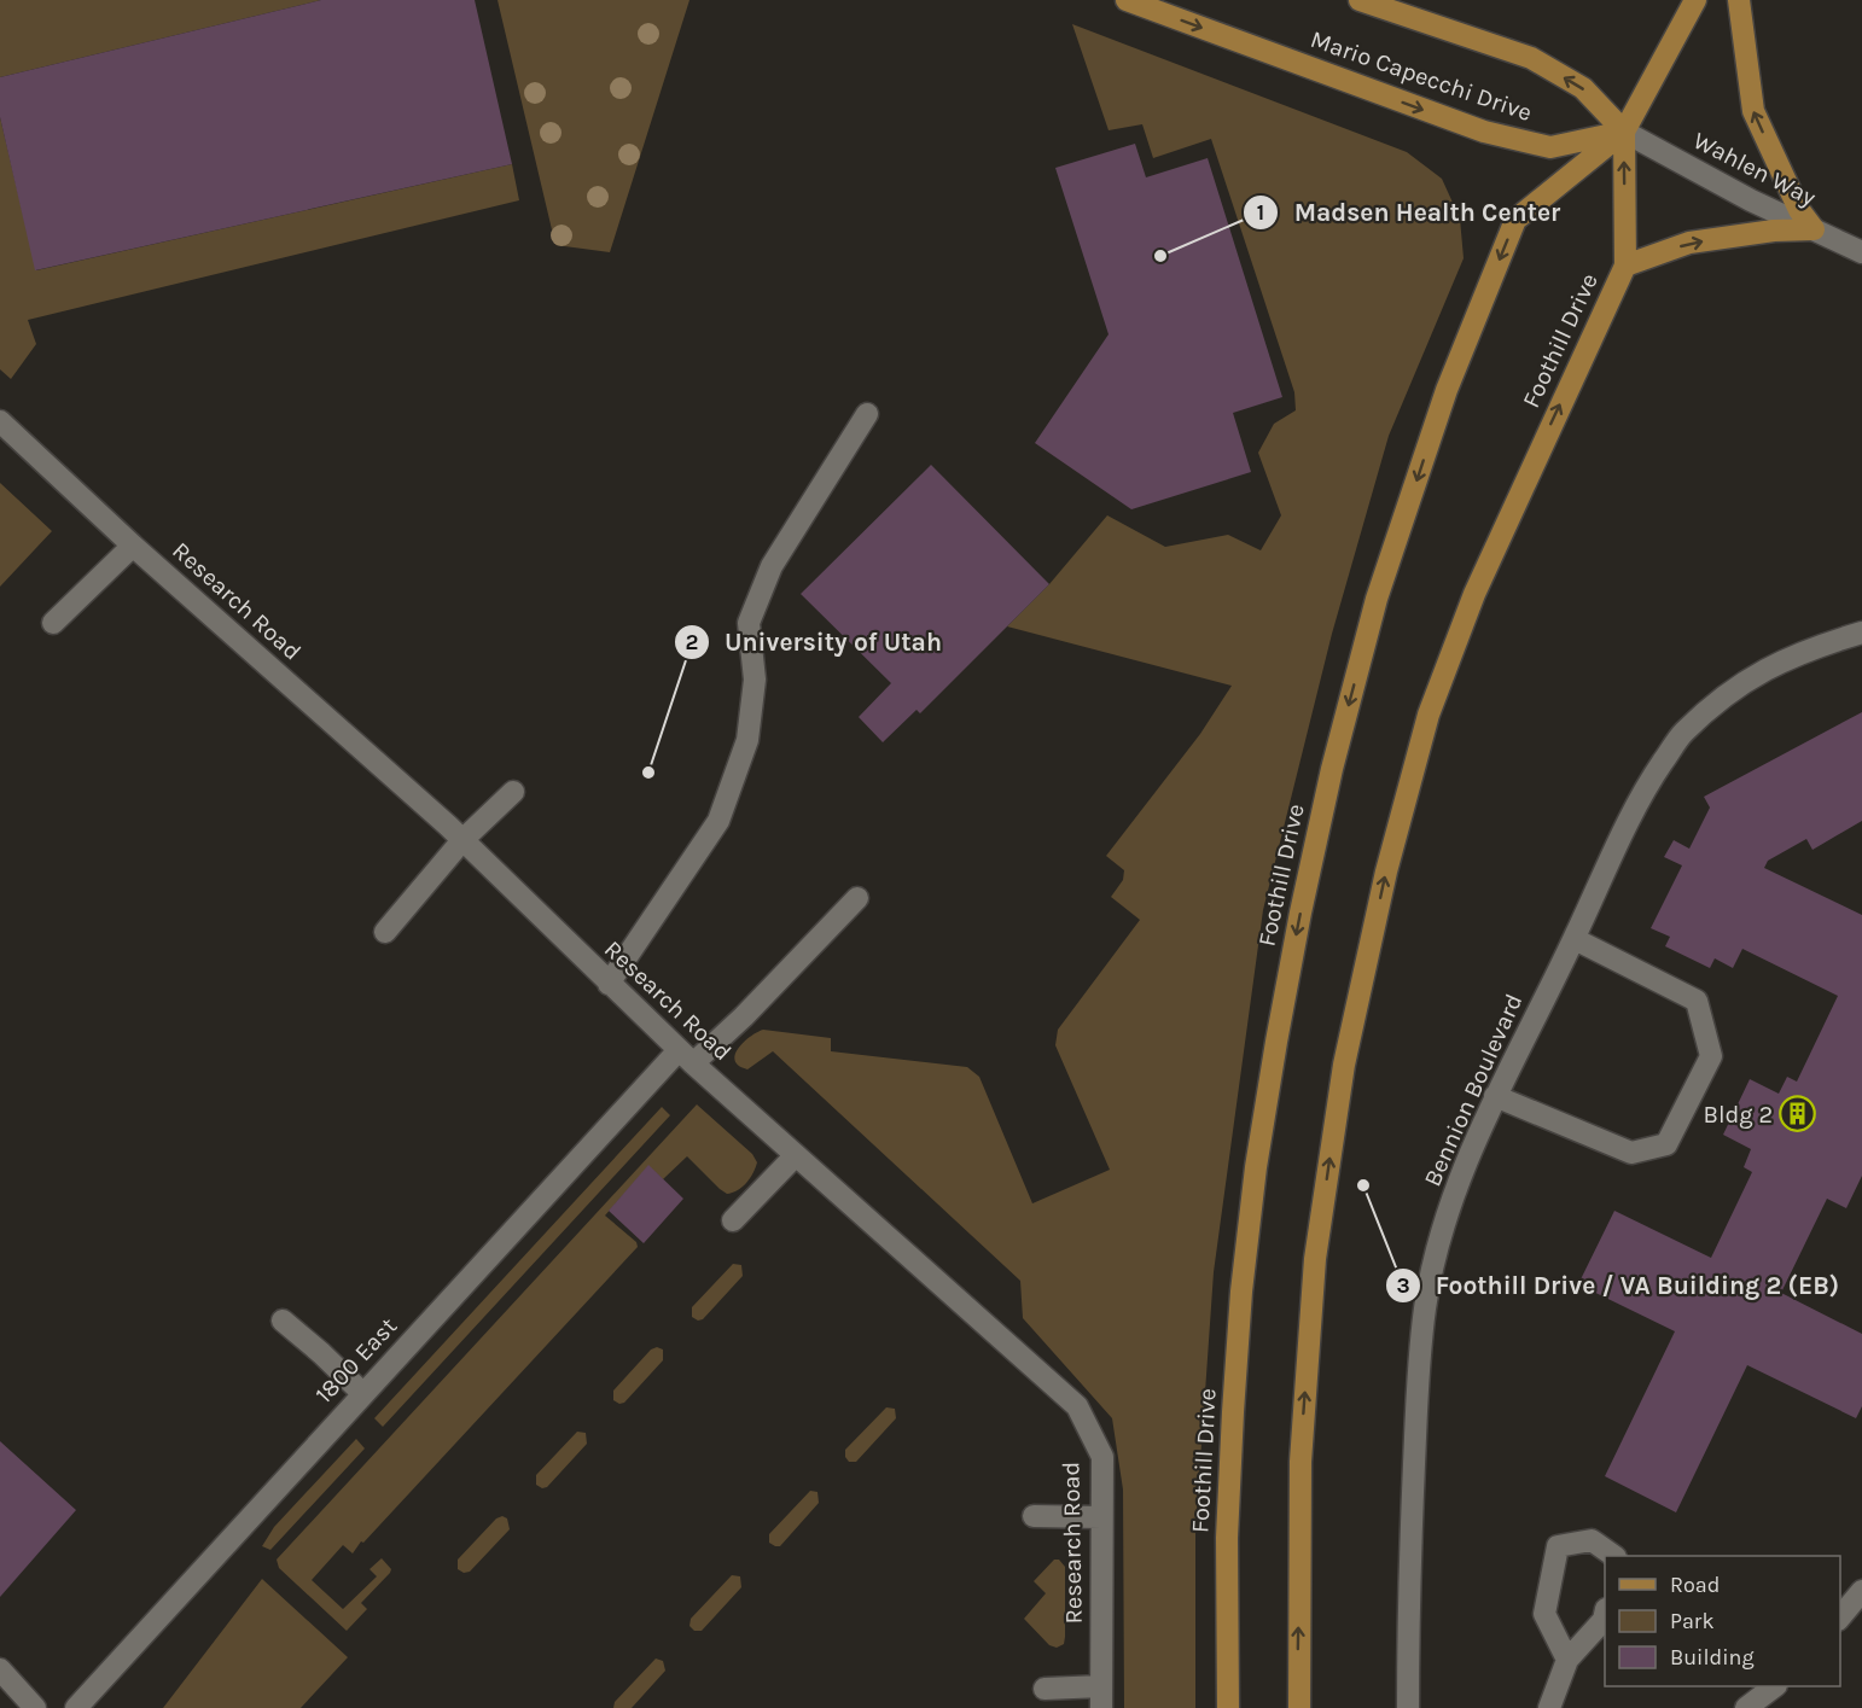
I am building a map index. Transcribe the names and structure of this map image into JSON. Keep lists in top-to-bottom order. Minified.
{"streets":{"main road":["Mario Capecchi Drive","Foothill Drive"],"street":["Wahlen Way","Research Road","Bennion Boulevard","1800 East"]},"crossings":[["Mario Capecchi Drive","Wahlen Way"],["Mario Capecchi Drive","Foothill Drive"],["Wahlen Way","Foothill Drive"],["Research Road","1800 East"]],"places":{"other":["Madsen Health Center","University of Utah","Foothill Drive / VA Building 2 (EB)"],"building":["Bldg 2"]},"legend":["Road","Park","Building"]}
